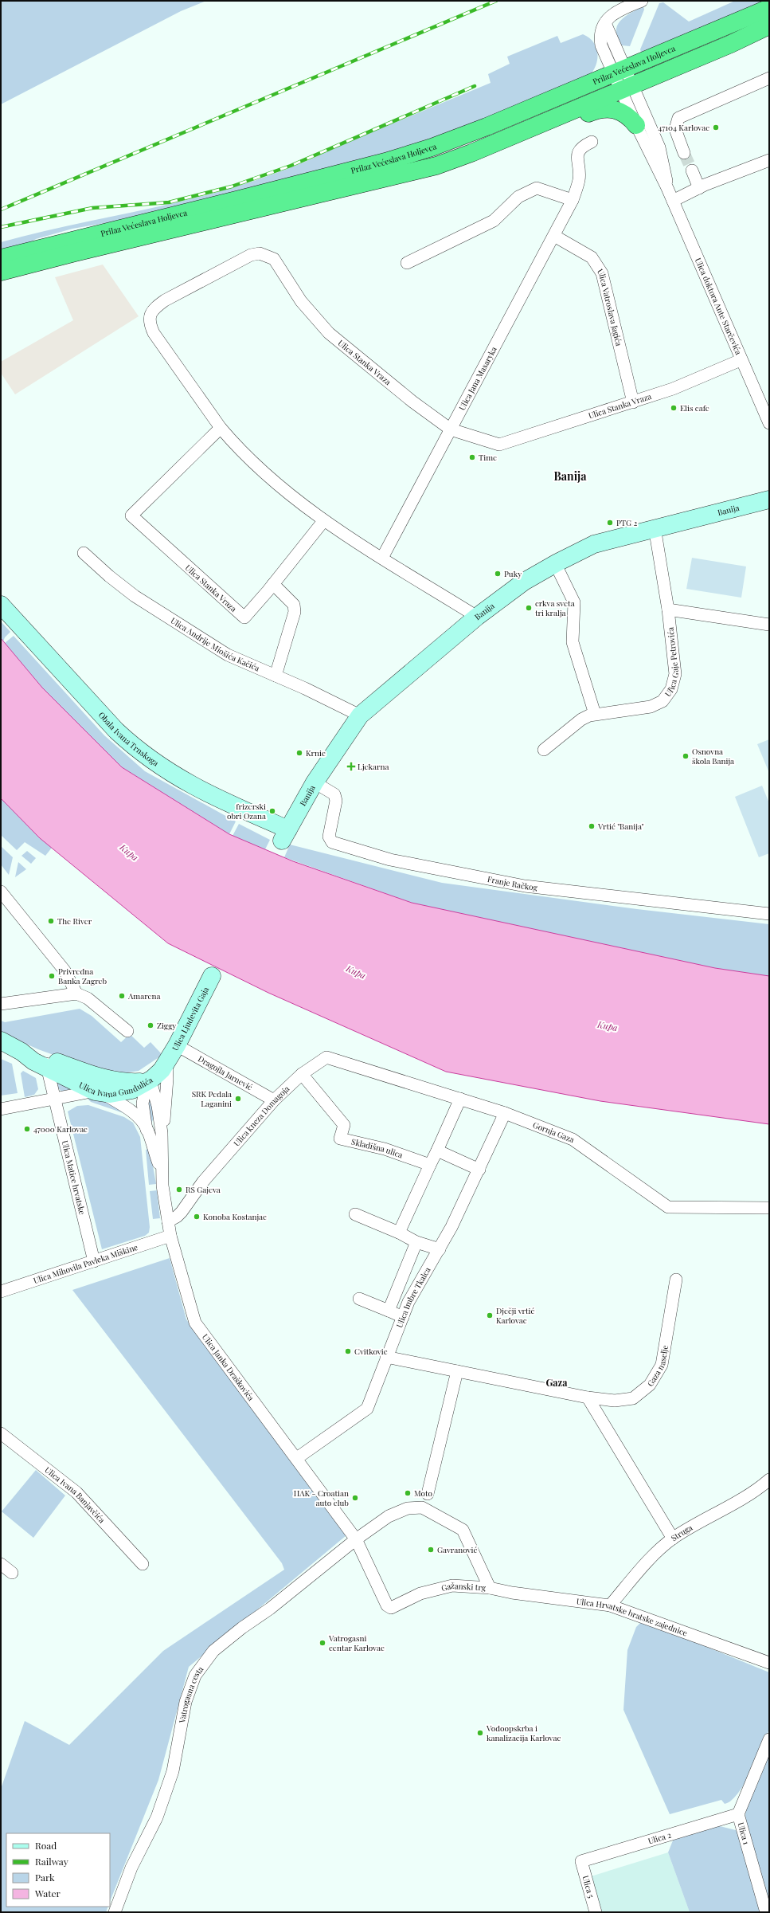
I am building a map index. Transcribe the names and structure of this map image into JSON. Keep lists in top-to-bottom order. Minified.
{"streets":{"highway":["Prilaz Većeslava Holjevca"],"main road":["Banija","Obala Ivana Trnskoga","Ulica Ljudevita Gaja","Ulica Ivana Gundulića"],"street":["Ulica doktora Ante Starčevića","Ulica Vatroslava Jagića","Ulica Stanka Vraza","Ulica Jana Masaryka","Ulica Andrije Miošića Kačića","Ulica Gaje Petrovića","Franje Račkog","Dragojla Jarnević","Ulica kneza Domagoja","Gornja Gaza","Skladišna ulica","Ulica Matice hrvatske","Ulica Mihovila Pavleka Miškine","Ulica Imbre Tkalca","Gaza naselje","Ulica Janka Draškovića","Ulica Ivana Banjavčića","Struga","Gažanski trg","Ulica Hrvatske bratske zajednice","Vatrogasna cesta","Ulica 1","Ulica 2","Ulica 5"]},"crossings":[["Prilaz Većeslava Holjevca","Ulica doktora Ante Starčevića"],["Ulica doktora Ante Starčevića","Ulica Stanka Vraza"],["Ulica Vatroslava Jagića","Ulica Stanka Vraza"],["Ulica Vatroslava Jagića","Ulica Jana Masaryka"],["Ulica Stanka Vraza","Ulica Jana Masaryka"],["Banija","Ulica Andrije Miošića Kačića"],["Banija","Ulica Gaje Petrovića"],["Banija","Obala Ivana Trnskoga"],["Banija","Franje Račkog"],["Ulica Ljudevita Gaja","Dragojla Jarnević"],["Ulica Ljudevita Gaja","Ulica Ivana Gundulića"],["Dragojla Jarnević","Ulica kneza Domagoja"],["Ulica Ivana Gundulića","Ulica Matice hrvatske"],["Ulica kneza Domagoja","Gornja Gaza"],["Ulica kneza Domagoja","Skladišna ulica"],["Ulica kneza Domagoja","Ulica Janka Draškovića"],["Gornja Gaza","Ulica Imbre Tkalca"],["Ulica Matice hrvatske","Ulica Mihovila Pavleka Miškine"],["Ulica Mihovila Pavleka Miškine","Ulica Janka Draškovića"],["Ulica Imbre Tkalca","Gaza naselje"],["Ulica Imbre Tkalca","Ulica Janka Draškovića"],["Ulica Janka Draškovića","Gažanski trg"],["Ulica Janka Draškovića","Vatrogasna cesta"],["Struga","Ulica Hrvatske bratske zajednice"],["Gažanski trg","Ulica Hrvatske bratske zajednice"],["Gažanski trg","Vatrogasna cesta"],["Ulica 1","Ulica 2"],["Ulica 2","Ulica 5"]],"districts":["Banija","Gaza"],"water":["Kupa"],"places":{"other":["47104 Karlovac","Elis cafe","Time","PTG 2","Puky","crkva sveta tri kralja","Krnic","Osnovna škola Banija","frizerski obri Ozana","Vrtić \"Banija\"","The River","Privredna Banka Zagreb","Amarena","Ziggy","SRK Pedala Laganini","47000 Karlovac","RS Gajeva","Konoba Kostanjac","Dječji vrtić Karlovac","Cvitkovic","Moto","HAK - Croatian auto club","Gavranović","Vatrogasni centar Karlovac","Vodoopskrba i kanalizacija Karlovac"],"health":["Ljekarna"]},"legend":["Road","Railway","Park","Water"]}
